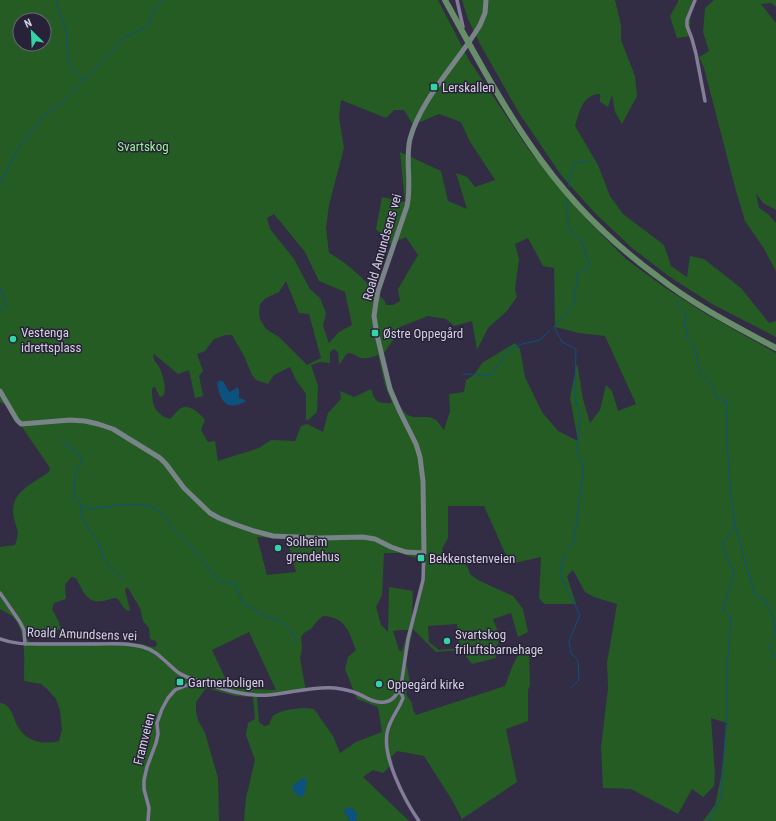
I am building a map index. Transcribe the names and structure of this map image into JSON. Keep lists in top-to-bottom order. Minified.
{"streets":{"main road":["Roald Amundsens vei"],"street":["Framveien"]},"crossings":[["Roald Amundsens vei","Framveien"]],"parks":["Svartskog"],"places":{"transit":["Lerskallen","Østre Oppegård","Bekkenstenveien","Gartnerboligen"],"other":["Vestenga idrettsplass","Solheim grendehus","Svartskog friluftsbarnehage","Oppegård kirke"]},"north":"top left"}
